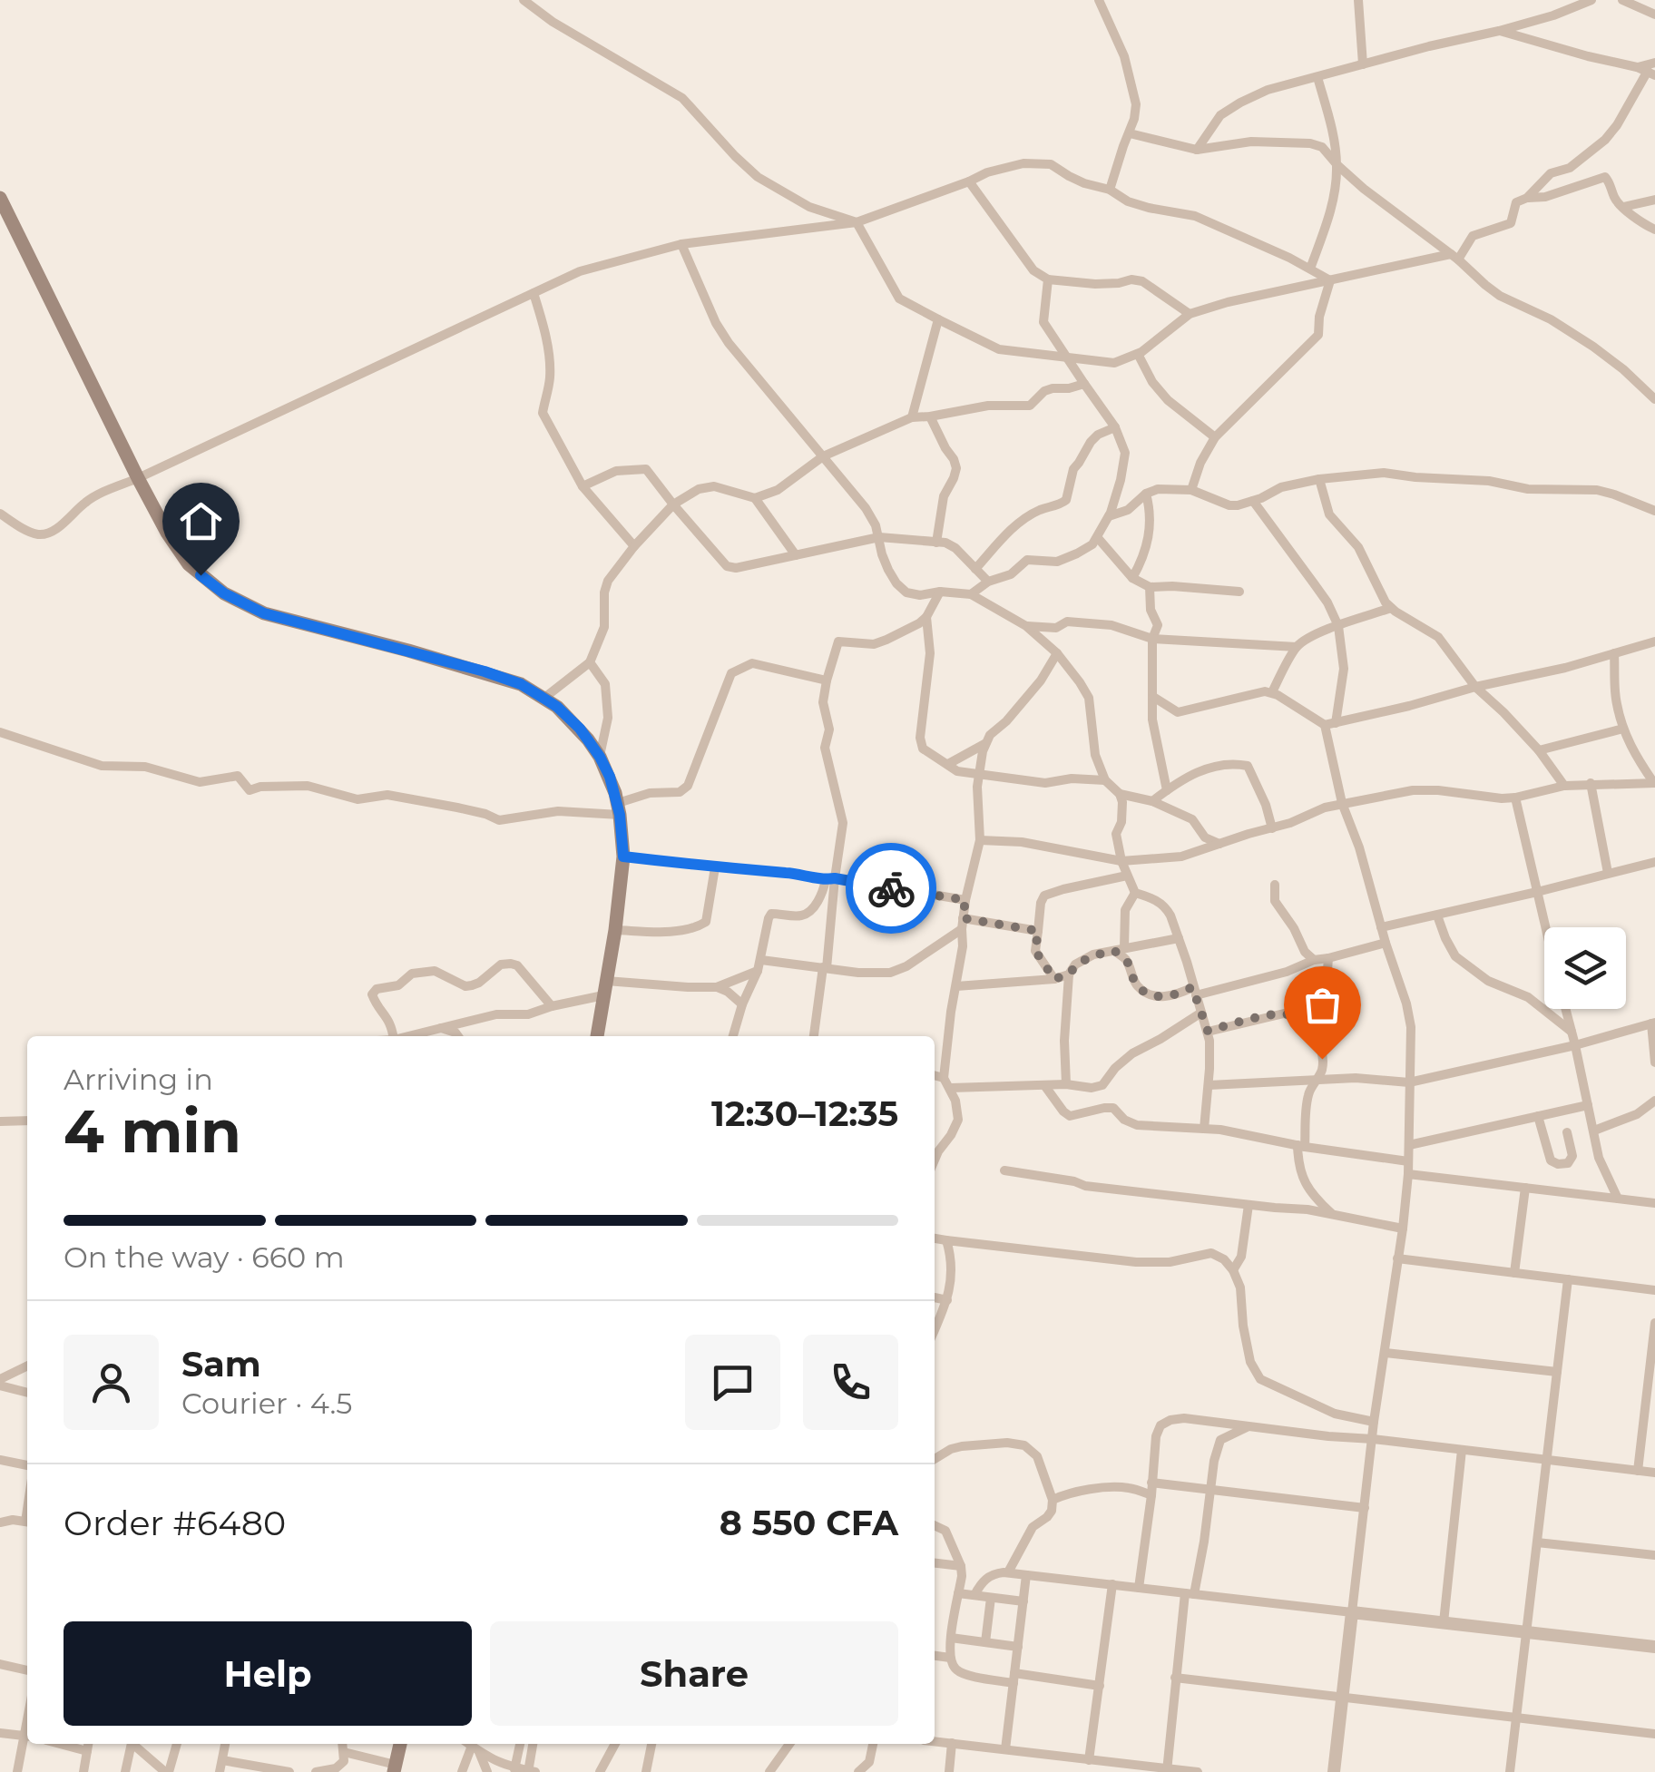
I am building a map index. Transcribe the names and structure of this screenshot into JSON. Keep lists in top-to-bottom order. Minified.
{"page":{"heading":["4 min","Arriving in","12:30–12:35"],"panel":["Sam","Courier · 4.5","Order #6480","8 550 CFA"],"bar":"On the way · 660 m","buttons":["Help","Share"]}}
